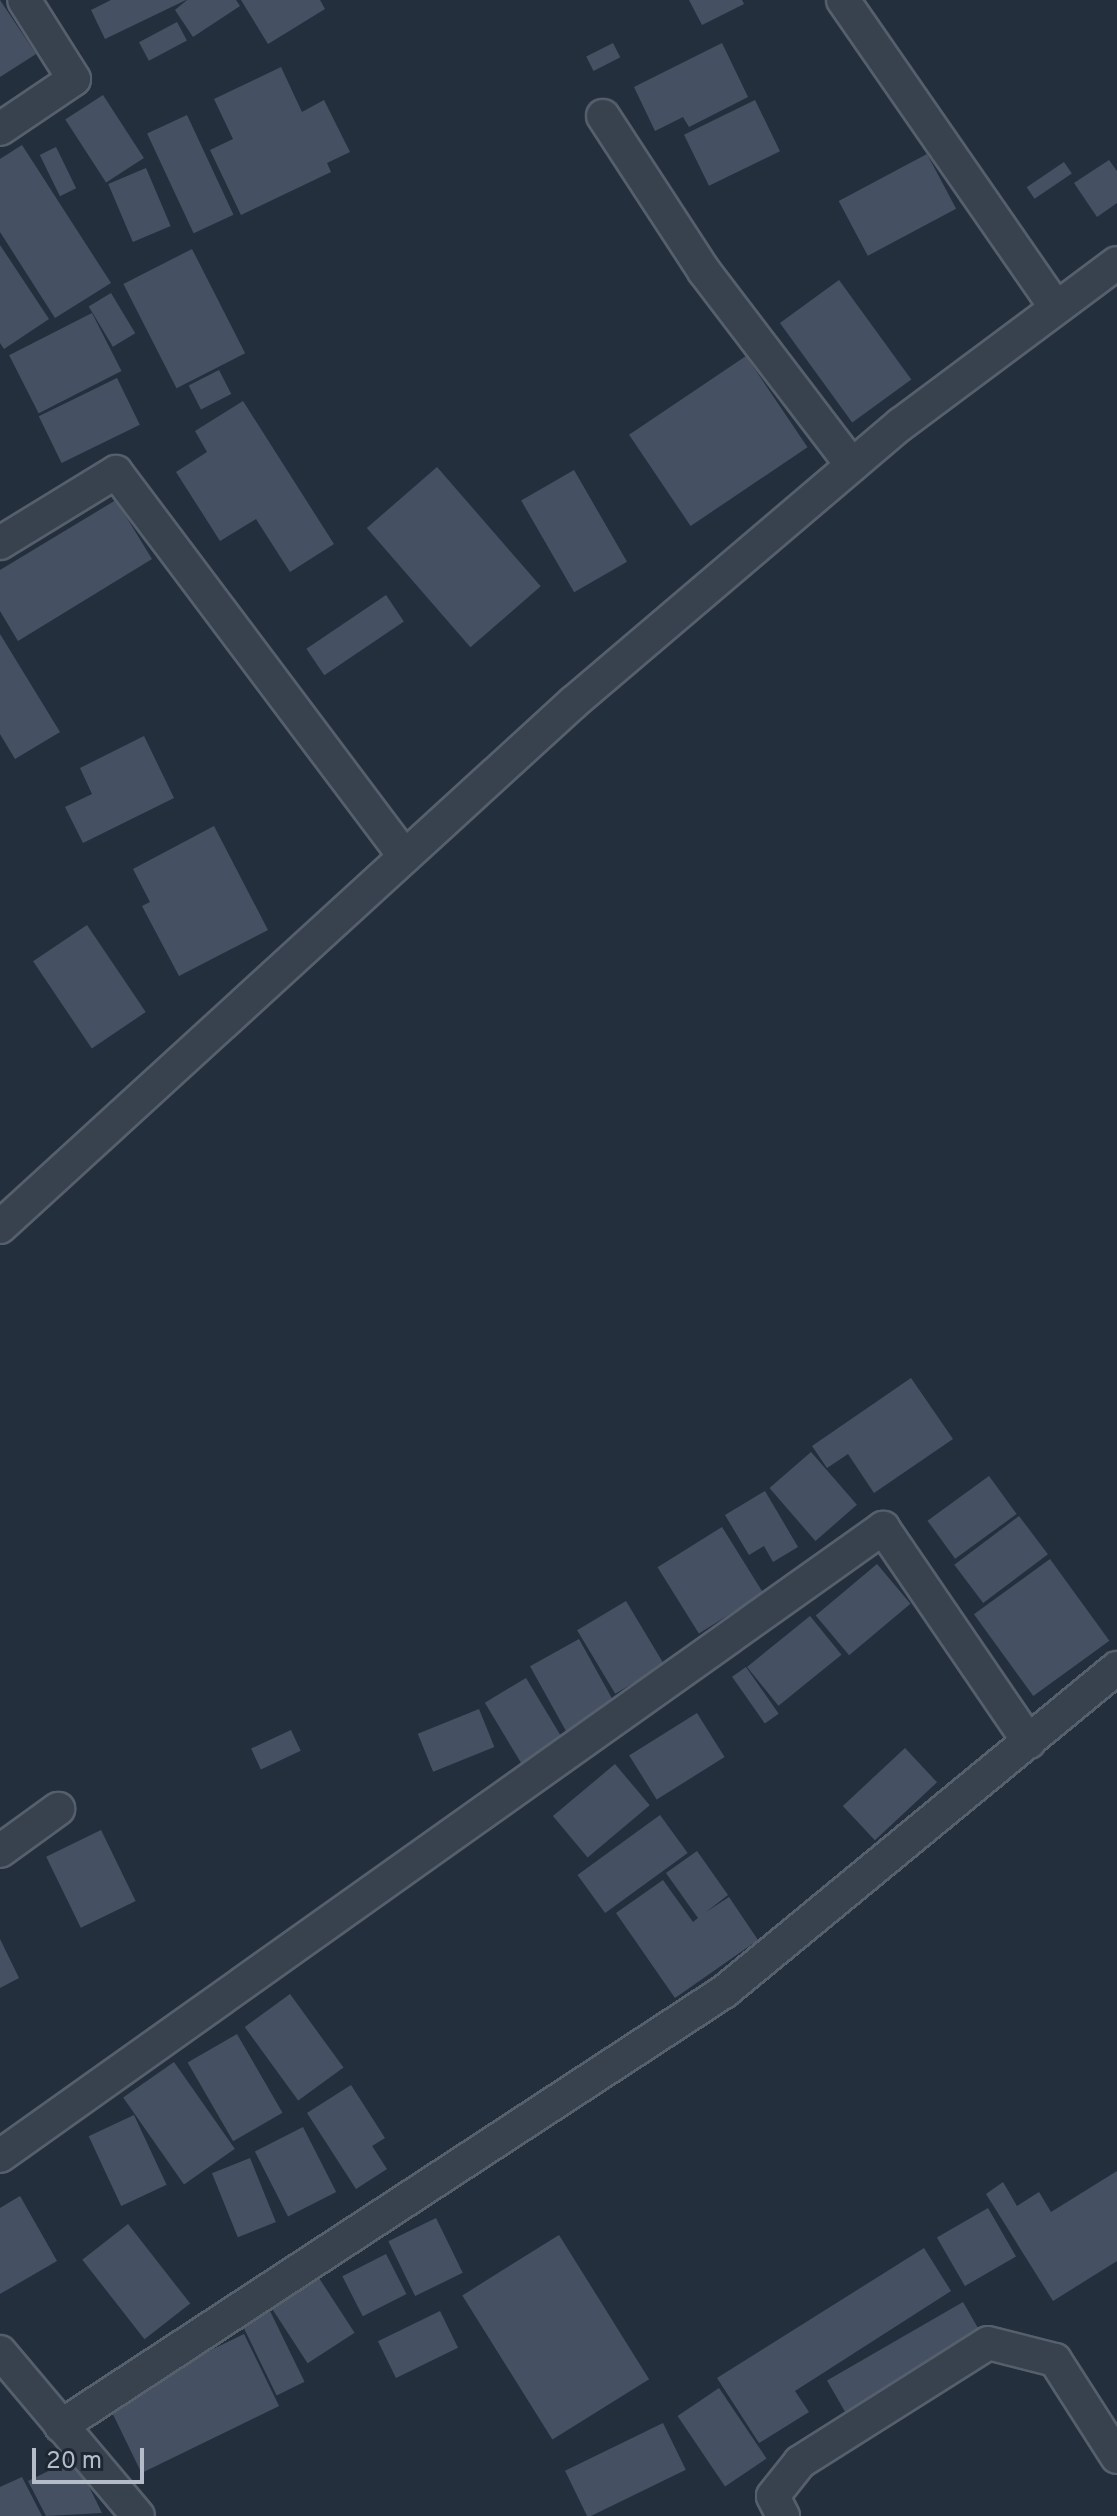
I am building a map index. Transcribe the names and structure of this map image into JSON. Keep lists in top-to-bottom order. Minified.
{"scale_bar":"20 m"}
